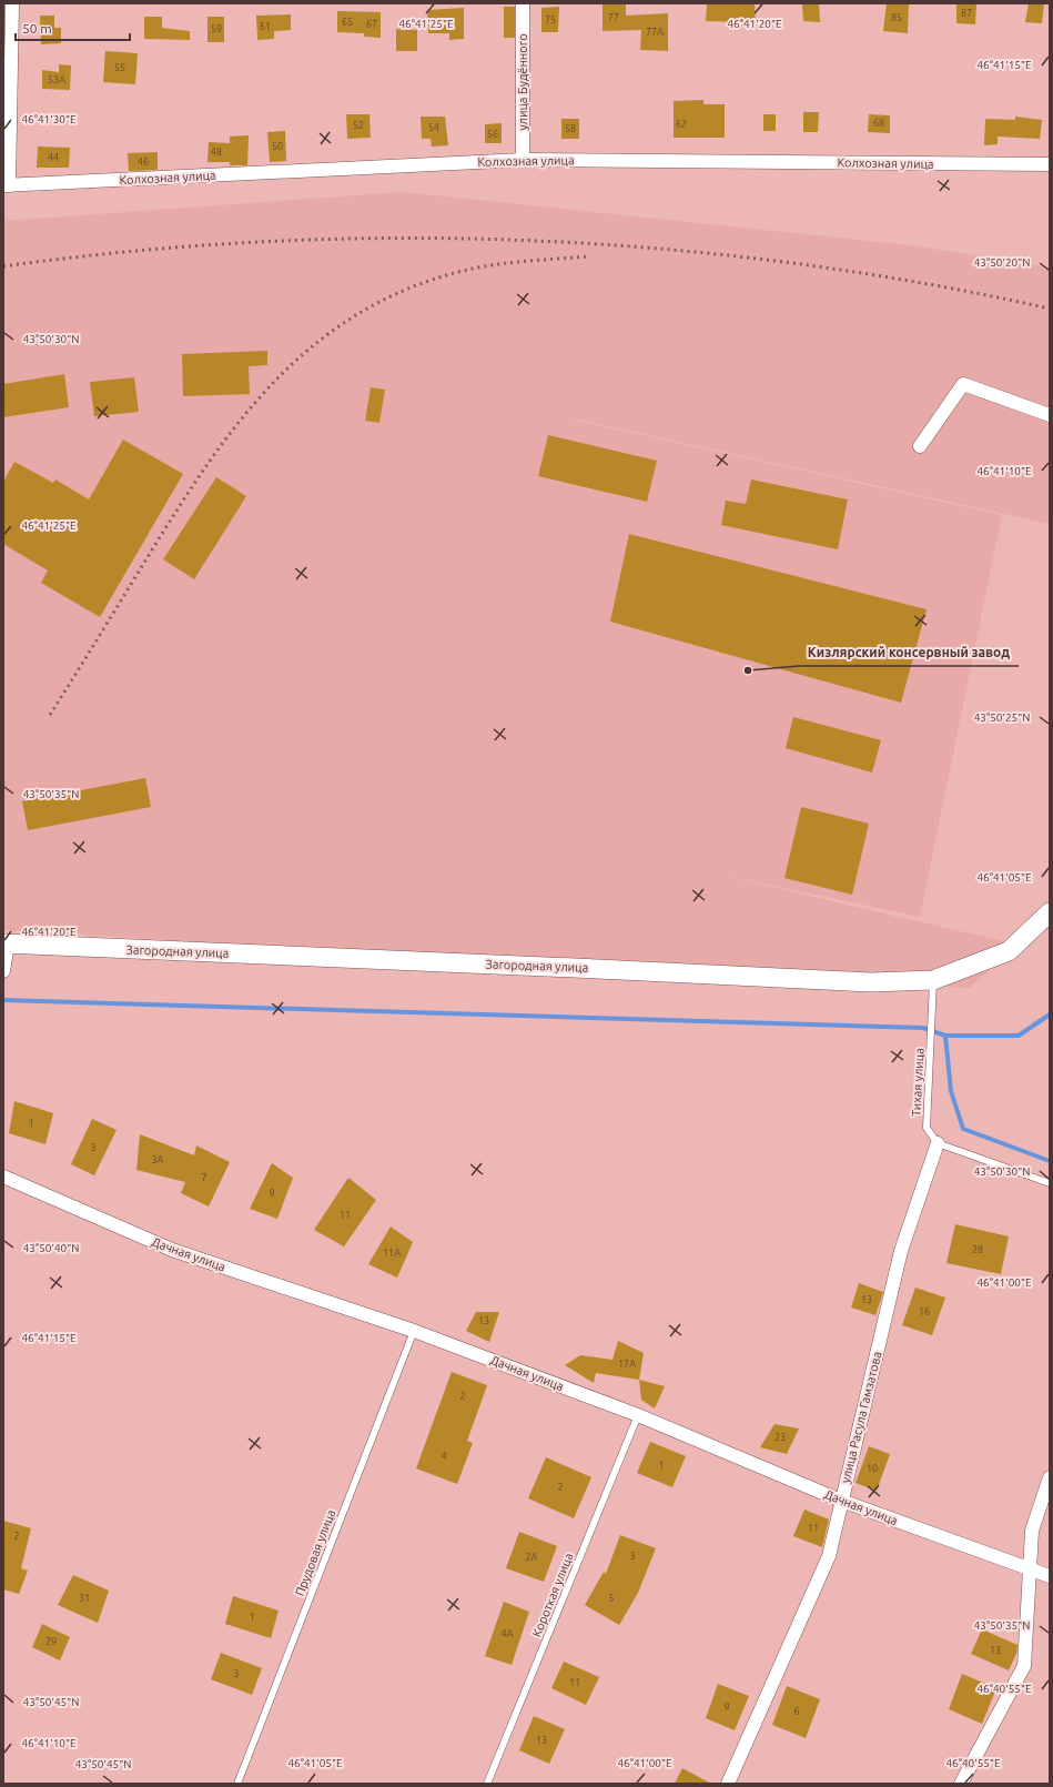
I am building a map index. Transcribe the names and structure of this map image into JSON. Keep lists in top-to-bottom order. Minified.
{"streets":{"main road":["Загородная улица"],"street":["улица Будённого","Колхозная улица","Дачная улица","улица Расула Гамзатова"],"lane":["Тихая улица","Прудовая улица","Короткая улица"]},"crossings":[["улица Будённого","Колхозная улица"],["Загородная улица","Тихая улица"],["Тихая улица","улица Расула Гамзатова"],["Дачная улица","улица Расула Гамзатова"],["Дачная улица","Прудовая улица"],["Дачная улица","Короткая улица"]],"places":["Кизлярский консервный завод"],"house_numbers":["87","77","85","75","65","67","61","59","77А","55","53А","68","62","52","54","58","56","50","48","44","46","1","3","3А","7","9","11","28","11А","13","16","13","17А","2","23","4","1","10","2","11","2","3","2А","31","5","1","4А","29","13","3","11","9","6","13"],"scale_bar":"50 m","coordinates":["46°41'25\"E","46°41'20\"E","46°41'15\"E","46°41'30\"E","43°50'20\"N","43°50'30\"N","46°41'10\"E","43°50'25\"N","43°50'35\"N","46°41'05\"E","43°50'40\"N","46°41'00\"E","46°40'55\"E","43°50'45\"N"]}
